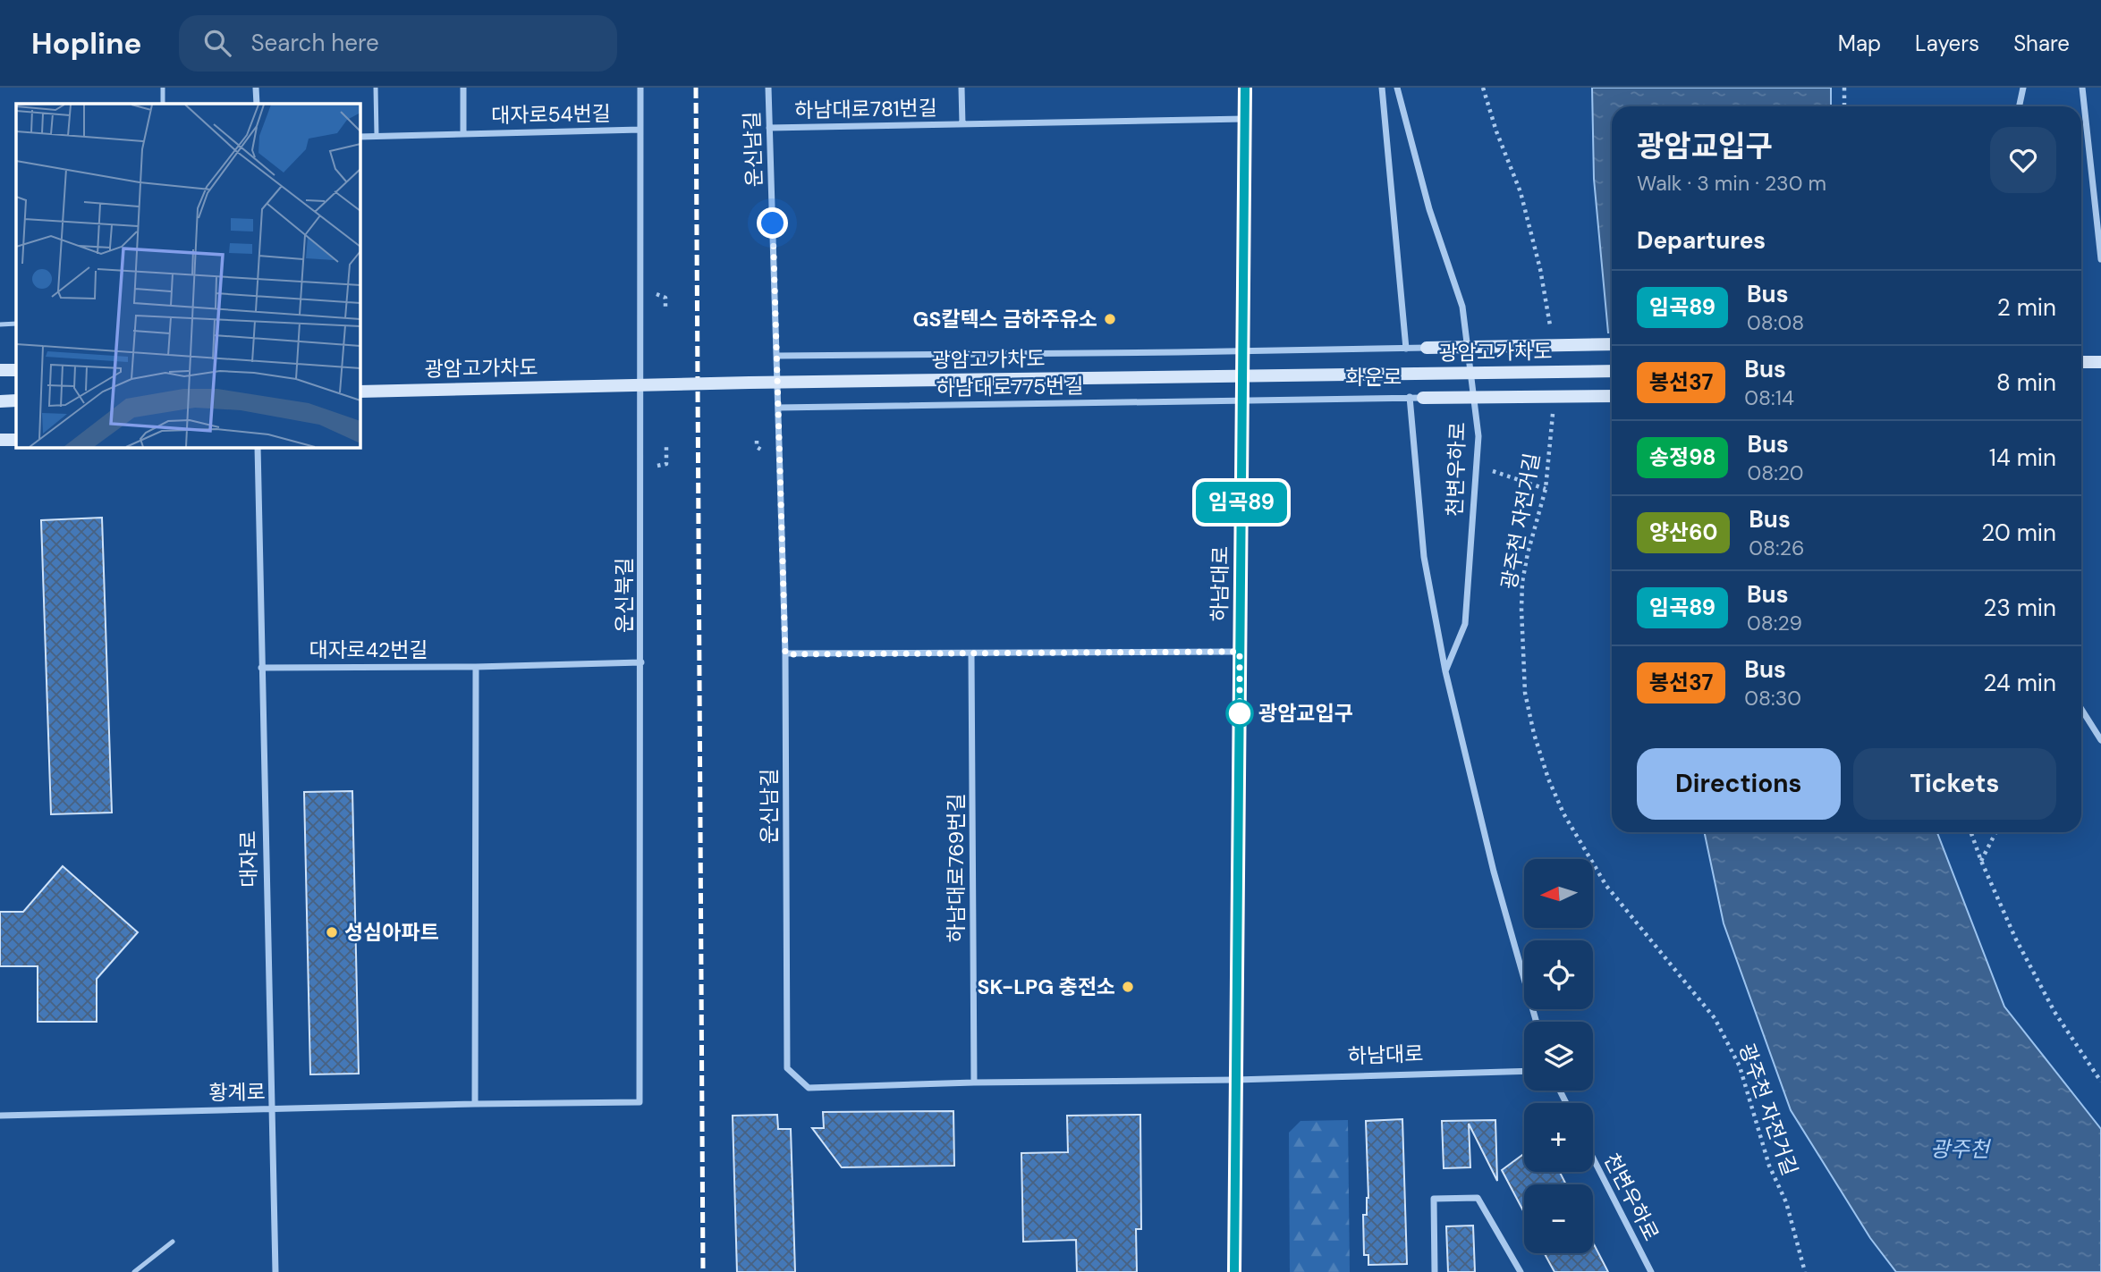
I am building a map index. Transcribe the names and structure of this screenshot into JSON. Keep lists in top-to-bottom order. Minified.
{"streets":{"street":["하남대로781번길","대자로54번길","운신남길","광암고가차도","화운로","하남대로775번길","천변우하로","하남대로","운신북길","대자로42번길","대자로","하남대로769번길","황계로"],"path":["광주천 자전거길"]},"crossings":[["하남대로781번길","운신남길"],["하남대로781번길","하남대로"],["대자로54번길","운신북길"],["운신남길","하남대로775번길"],["운신남길","하남대로"],["운신남길","하남대로769번길"],["화운로","하남대로775번길"],["화운로","천변우하로"],["화운로","하남대로"],["하남대로775번길","하남대로"],["운신북길","대자로42번길"],["운신북길","황계로"],["대자로42번길","대자로"],["대자로","황계로"]],"water":["광주천"],"places":["GS칼텍스 금하주유소","광암교입구","성심아파트","SK-LPG 충전소"],"lines":["bus line 임곡89"],"north":"left","page":{"header":"Hopline","search":"Search here","nav":["Map","Layers","Share"],"on_map":"임곡89","heading":[["광암교입구","Walk · 3 min · 230 m"],"Departures"],"list":[{"mark":"임곡89","name":"Bus","note":"08:08","value":"2 min"},{"mark":"봉선37","name":"Bus","note":"08:14","value":"8 min"},{"mark":"송정98","name":"Bus","note":"08:20","value":"14 min"},{"mark":"양산60","name":"Bus","note":"08:26","value":"20 min"},{"mark":"임곡89","name":"Bus","note":"08:29","value":"23 min"},{"mark":"봉선37","name":"Bus","note":"08:30","value":"24 min"}],"buttons":["Directions","Tickets"],"map_buttons":["+","−"]}}
